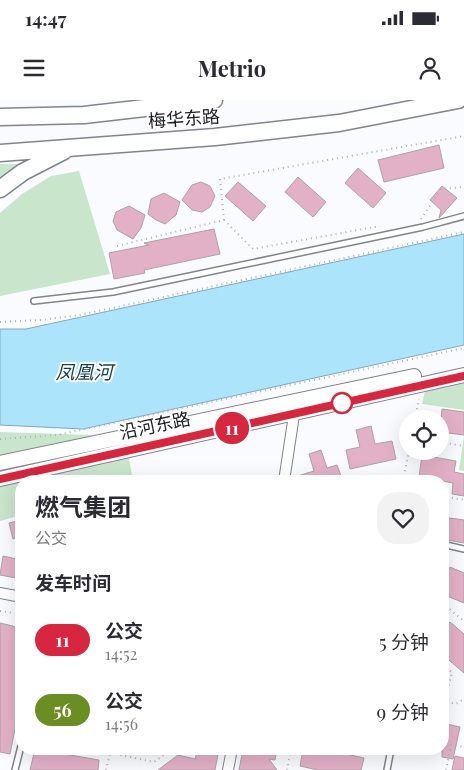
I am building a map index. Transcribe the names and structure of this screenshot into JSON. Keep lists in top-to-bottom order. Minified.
{"streets":{"main road":["梅华东路"],"street":["沿河东路"]},"water":["凤凰河"],"lines":["bus line 11"],"page":{"status":"14:47","header":"Metrio","on_map":"11","heading":[["燃气集团","公交"],"发车时间"],"list":[{"mark":"11","name":"公交","note":"14:52","value":"5 分钟"},{"mark":"56","name":"公交","note":"14:56","value":"9 分钟"}]}}
